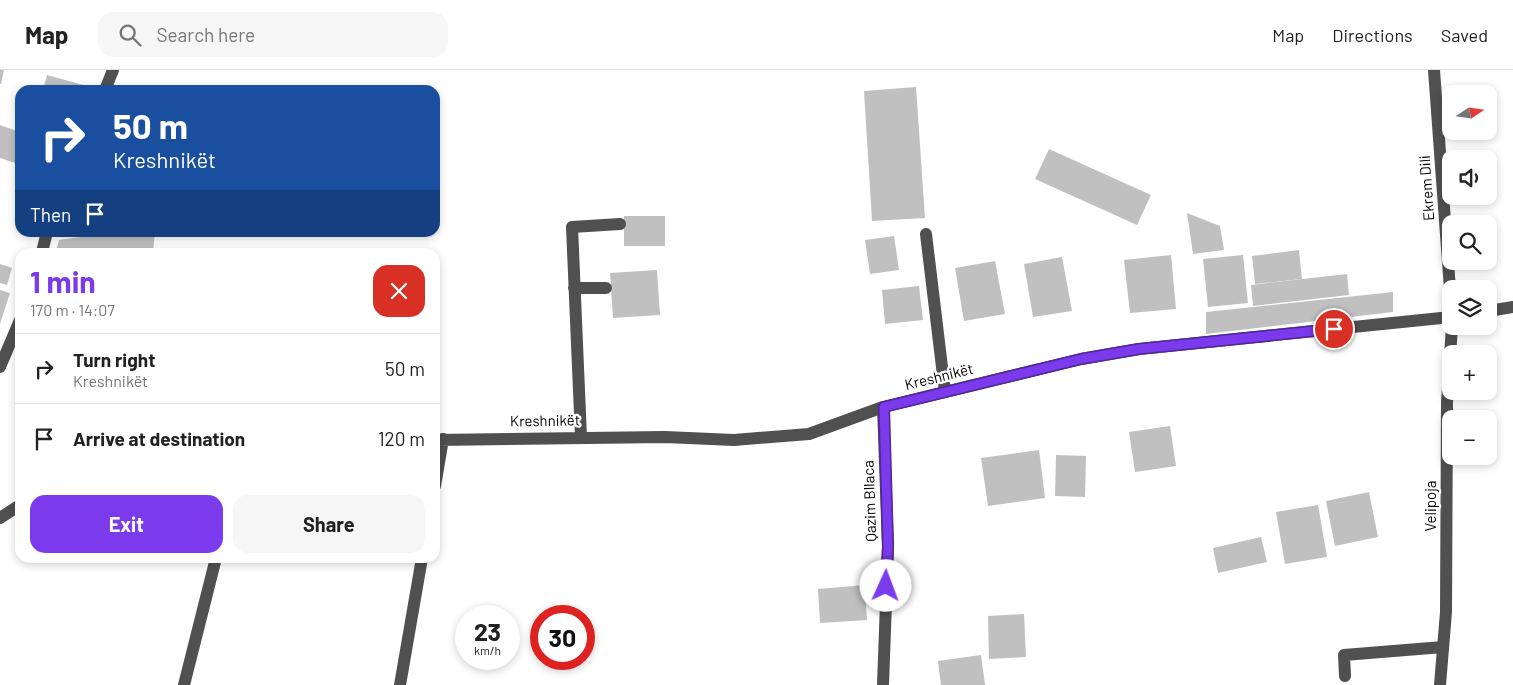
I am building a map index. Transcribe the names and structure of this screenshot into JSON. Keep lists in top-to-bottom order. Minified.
{"streets":{"street":["Ekrem Dili","Kreshnikët","Qazim Bllaca","Velipoja"]},"crossings":[["Kreshnikët","Qazim Bllaca"]],"north":"right","page":{"header":"Map","search":"Search here","nav":["Map","Directions","Saved"],"map_buttons":["+","−"],"turn":["50 m","Kreshnikët"],"then":"Then","heading":["1 min","170 m · 14:07"],"list":[{"name":"Turn right","note":"Kreshnikët","value":"50 m"},{"name":"Arrive at destination","value":"120 m"}],"buttons":["Exit","Share"],"speed":"23 km/h","limit":"30"}}
